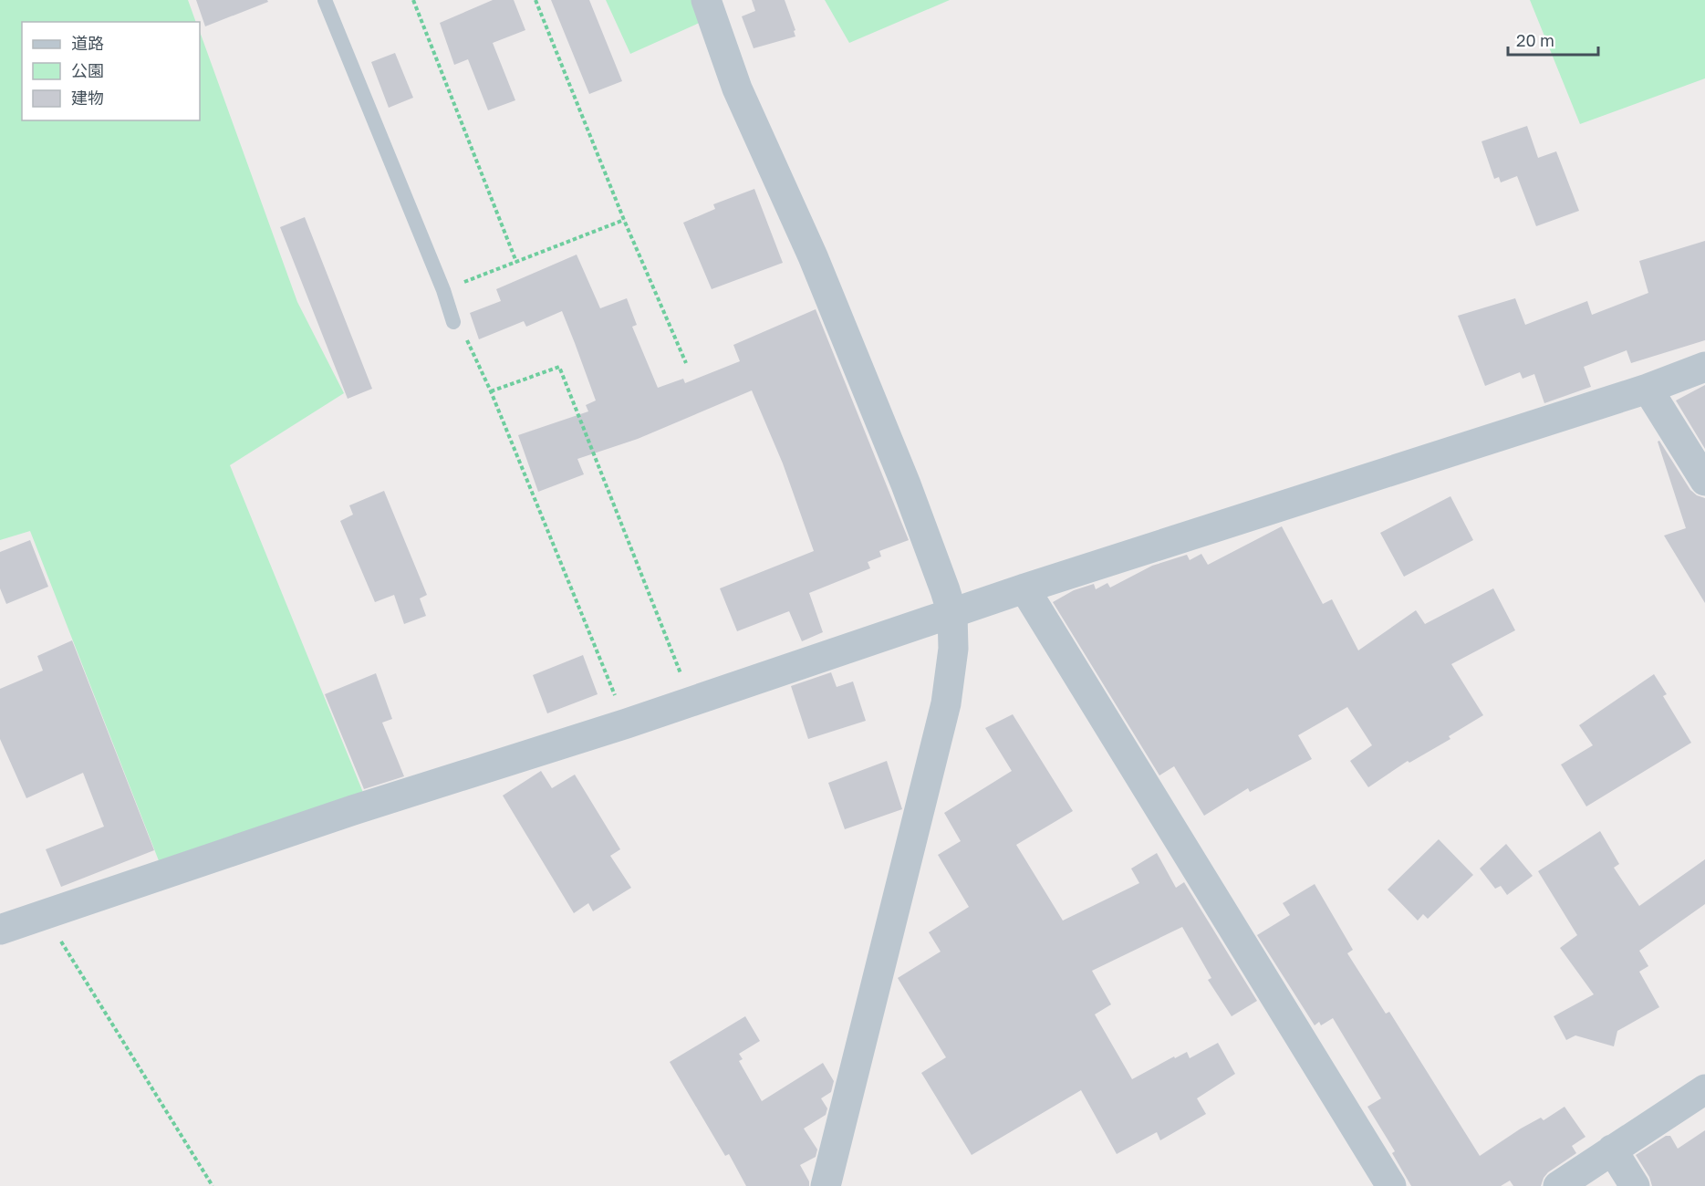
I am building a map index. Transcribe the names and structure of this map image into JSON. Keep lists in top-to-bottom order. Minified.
{"legend":["道路","公園","建物"],"scale_bar":"20 m"}
